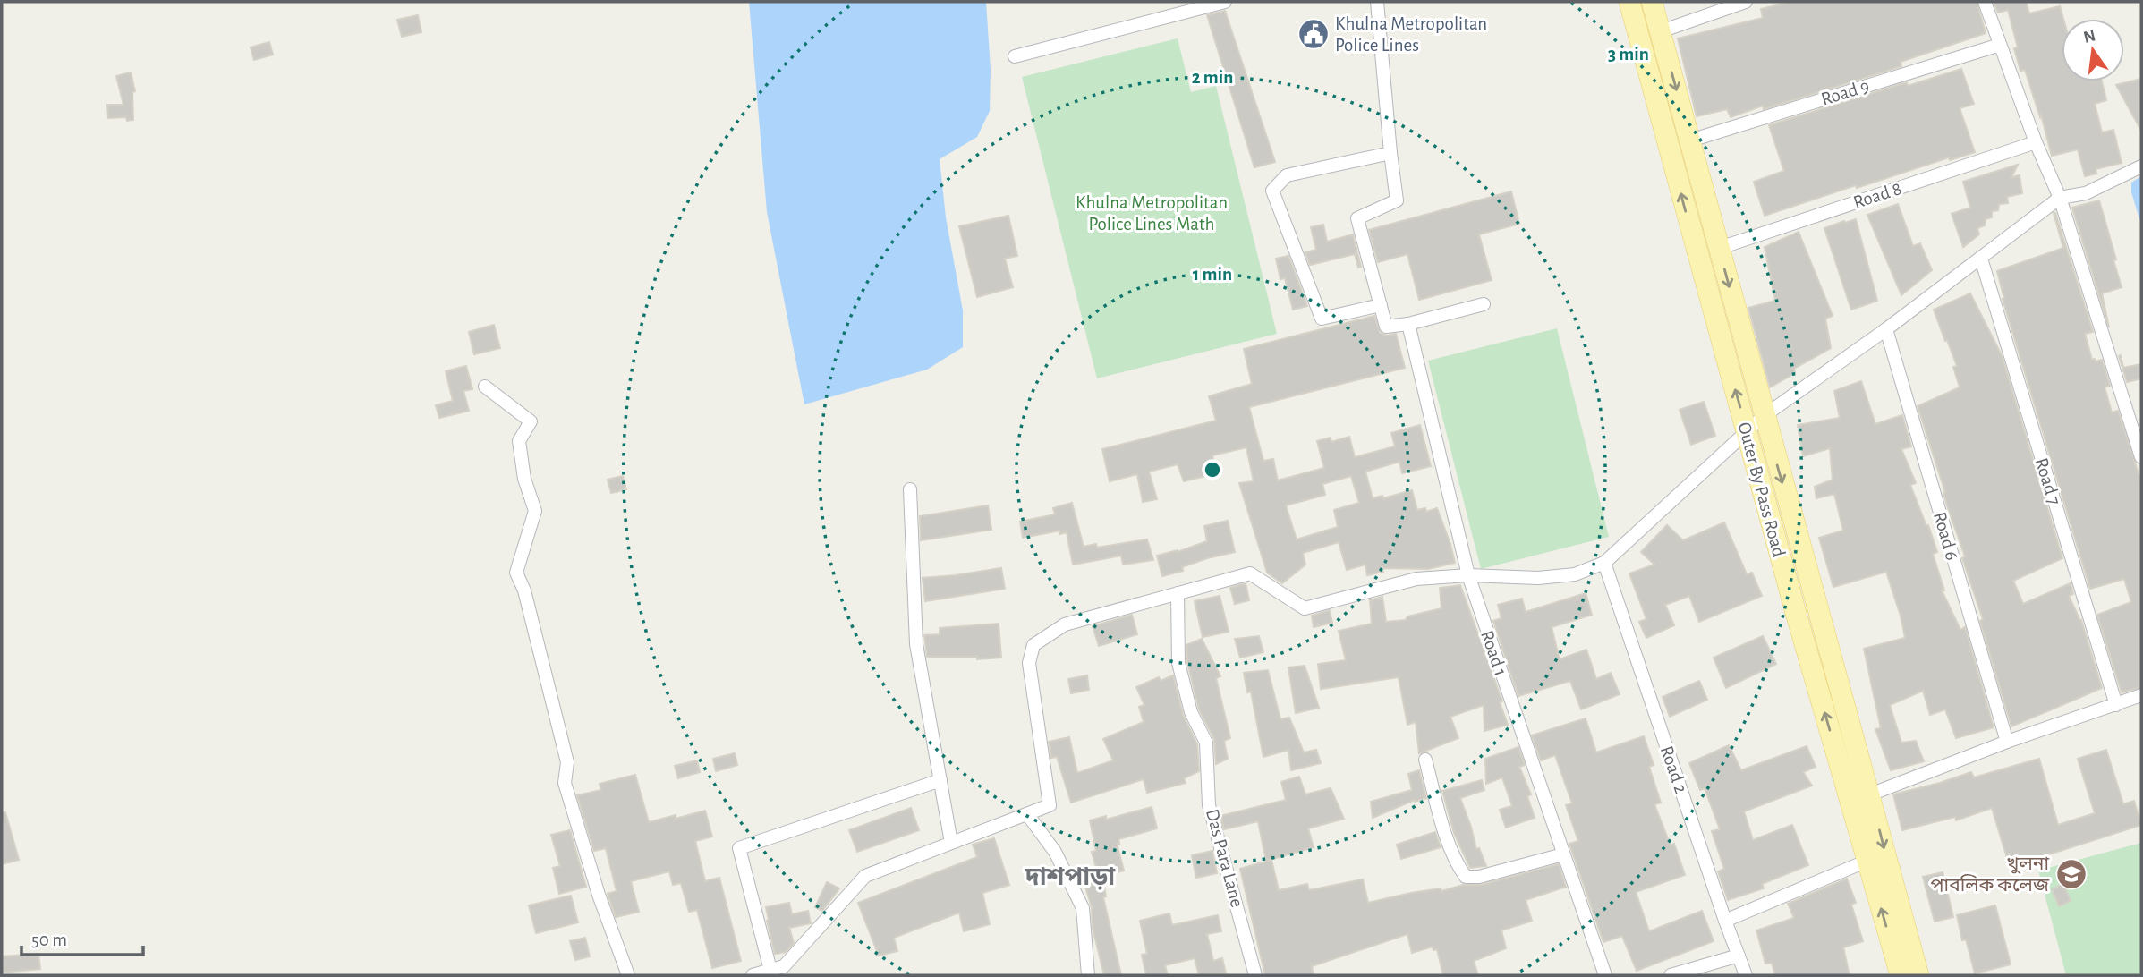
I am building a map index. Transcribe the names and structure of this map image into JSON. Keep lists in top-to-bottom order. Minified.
{"streets":{"main road":["Outer By Pass Road"],"street":["Road 9","Road 8","Road 7","Road 6","Road 1","Road 2","Das Para Lane"]},"crossings":[["Road 9","Outer By Pass Road"],["Road 8","Outer By Pass Road"]],"districts":["দাশপাড়া"],"parks":["Khulna Metropolitan Police Lines Math"],"places":{"public building":["Khulna Metropolitan Police Lines"],"school or university":["খুলনা পাবলিক কলেজ"]},"scale_bar":"50 m","north":"top","rings":["3 min","2 min","1 min"]}
